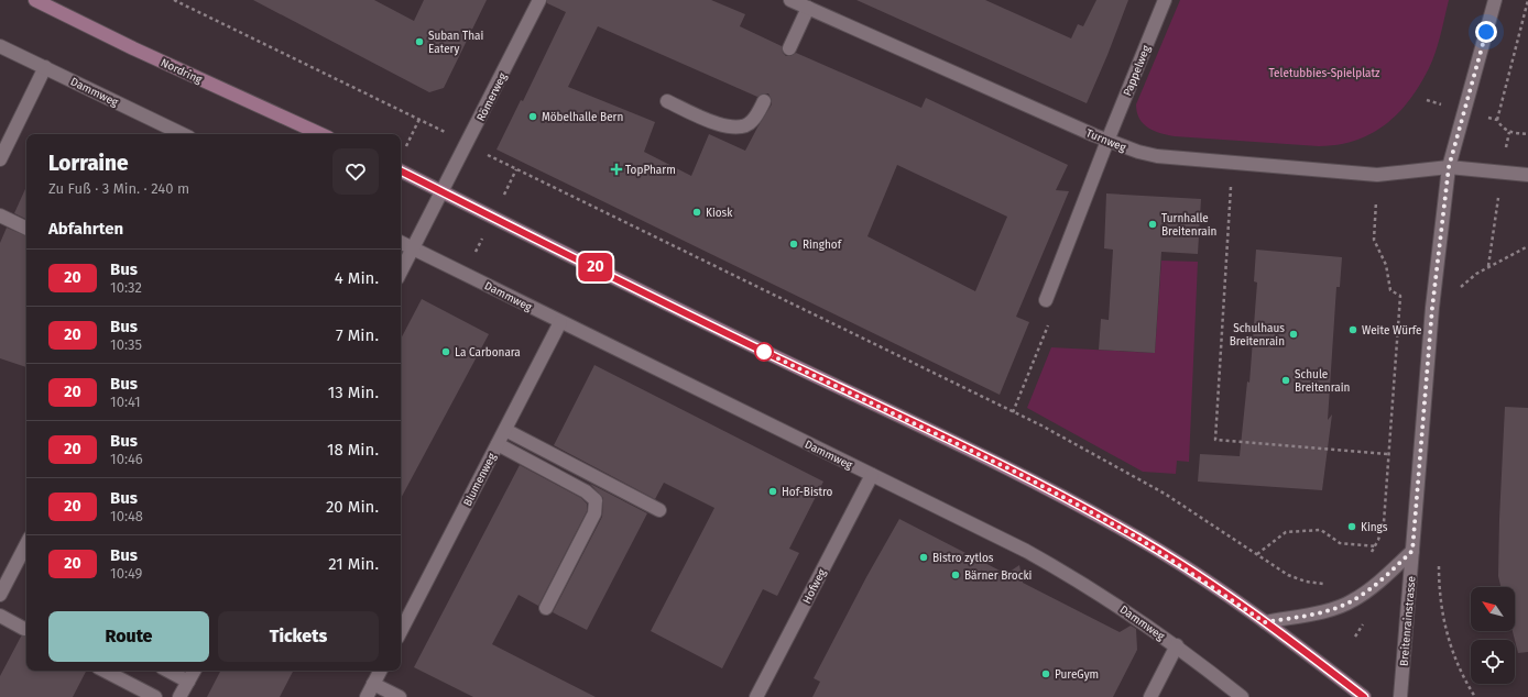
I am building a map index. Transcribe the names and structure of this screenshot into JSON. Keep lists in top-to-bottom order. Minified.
{"streets":{"main road":["Nordring"],"street":["Pappelweg","Dammweg","Römerweg","Turnweg","Blumenweg","Hofweg","Breitenrainstrasse"]},"crossings":[["Pappelweg","Turnweg"],["Dammweg","Römerweg"],["Dammweg","Blumenweg"],["Dammweg","Hofweg"],["Turnweg","Breitenrainstrasse"]],"parks":["Teletubbies-Spielplatz"],"places":{"other":["Suban Thai Eatery","Möbelhalle Bern","Kiosk","Turnhalle Breitenrain","Ringhof","Weite Würfe","Schulhaus Breitenrain","La Carbonara","Schule Breitenrain","Hof-Bistro","Kings","Bistro zytlos","Bärner Brocki","PureGym"],"health":["TopPharm"]},"lines":["bus line 20"],"north":"top left","page":{"on_map":"20","heading":[["Lorraine","Zu Fuß · 3 Min. · 240 m"],"Abfahrten"],"list":[{"mark":"20","name":"Bus","note":"10:32","value":"4 Min."},{"mark":"20","name":"Bus","note":"10:35","value":"7 Min."},{"mark":"20","name":"Bus","note":"10:41","value":"13 Min."},{"mark":"20","name":"Bus","note":"10:46","value":"18 Min."},{"mark":"20","name":"Bus","note":"10:48","value":"20 Min."},{"mark":"20","name":"Bus","note":"10:49","value":"21 Min."}],"buttons":["Route","Tickets"]}}
